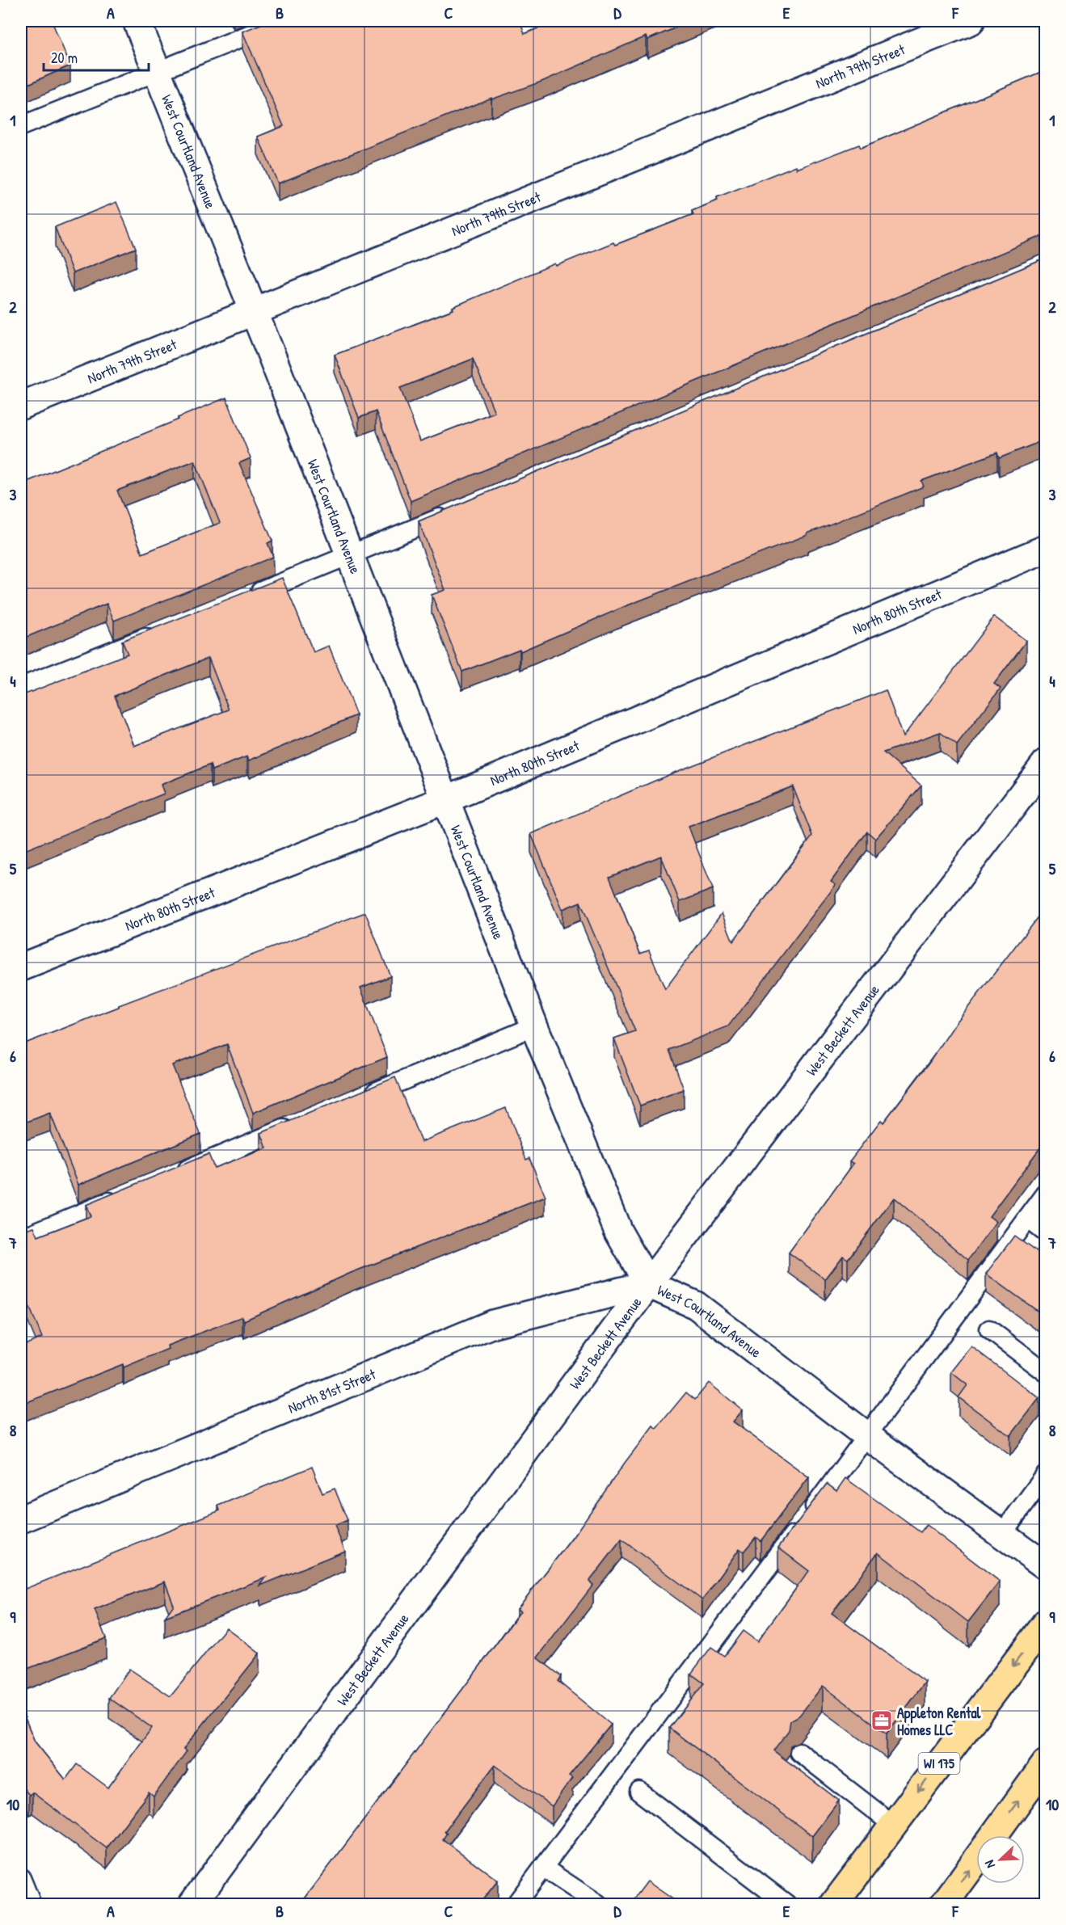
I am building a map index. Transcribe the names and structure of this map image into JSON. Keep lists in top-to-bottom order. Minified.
{"streets":{"main road":["WI 175"],"street":["North 79th Street","West Courtland Avenue","North 80th Street","West Beckett Avenue","North 81st Street"]},"crossings":[["North 79th Street","West Courtland Avenue"],["West Courtland Avenue","North 80th Street"],["West Courtland Avenue","West Beckett Avenue"],["West Courtland Avenue","North 81st Street"],["West Beckett Avenue","North 81st Street"]],"places":{"office":["Appleton Rental Homes LLC"]},"scale_bar":"20 m","north":"bottom left","grid":{"columns":["A","B","C","D","E","F"],"rows":["1","2","3","4","5","6","7","8","9","10"]}}
